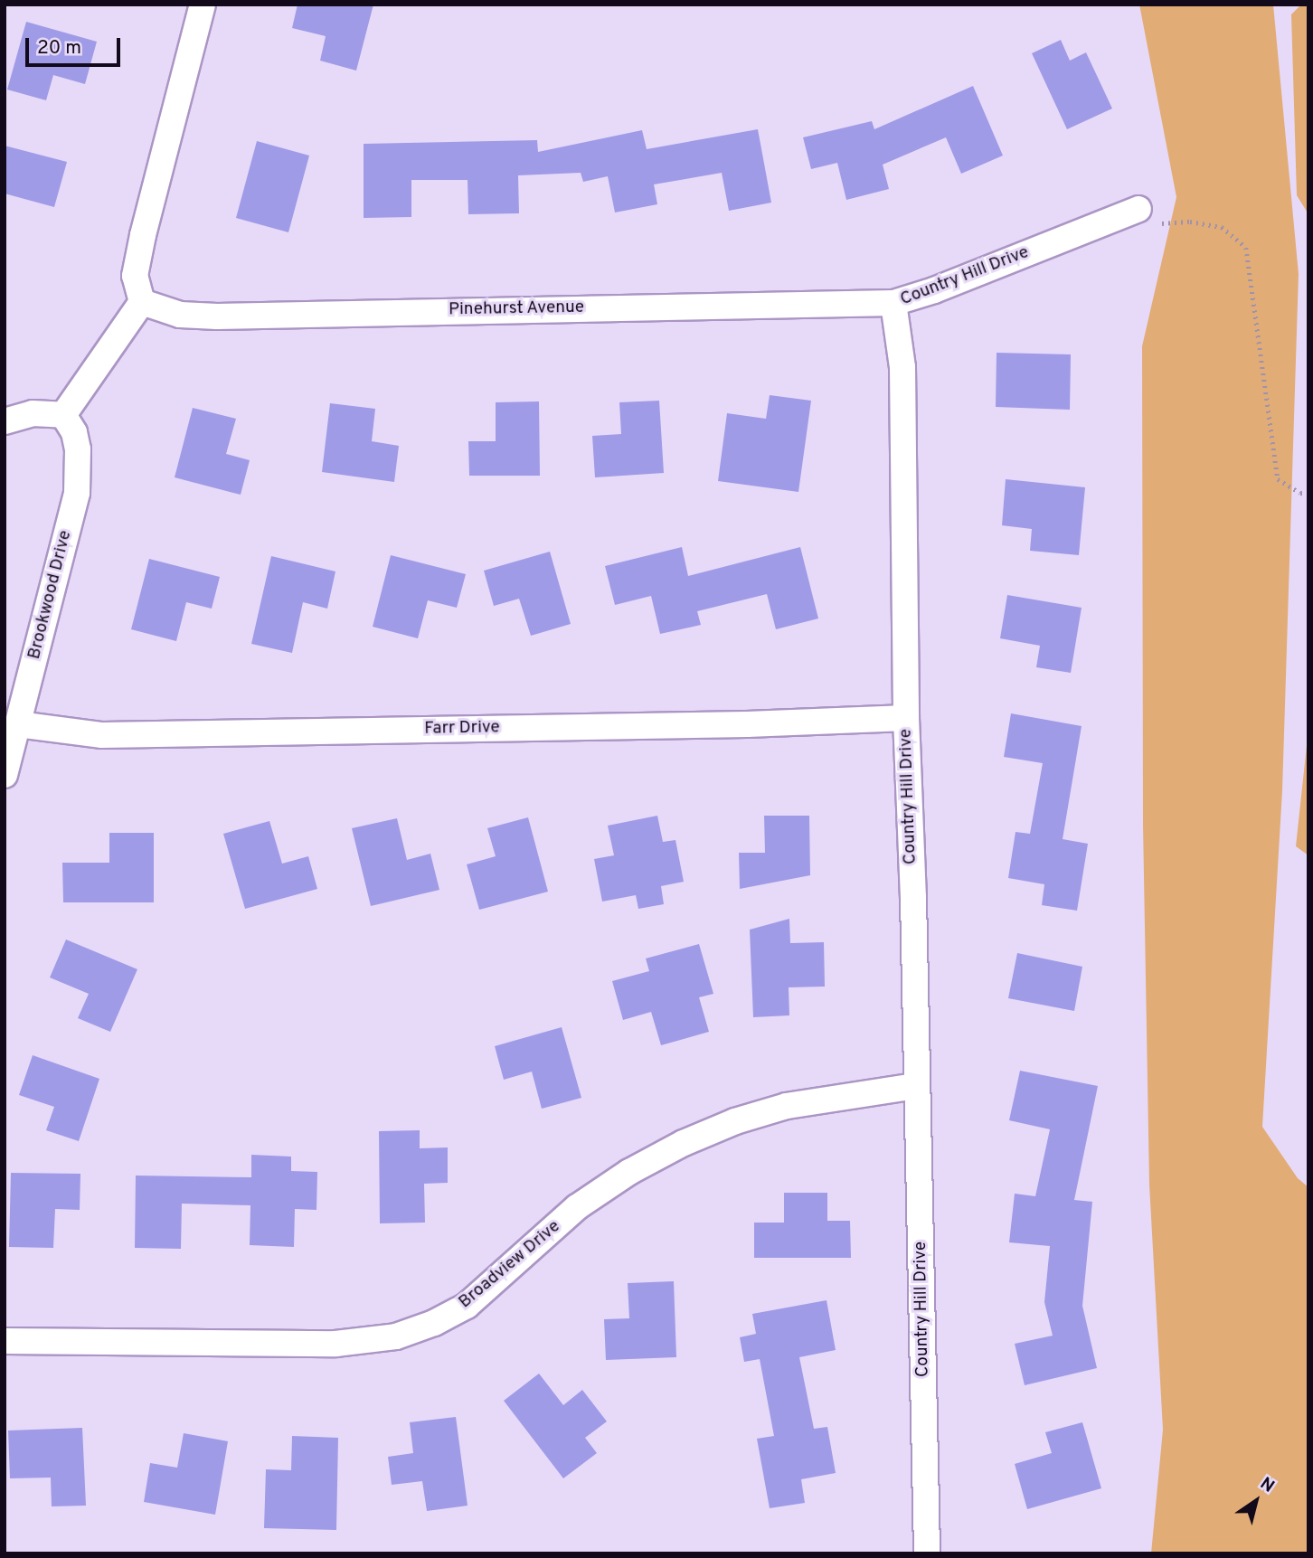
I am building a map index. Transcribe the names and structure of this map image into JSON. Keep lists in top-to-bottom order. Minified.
{"streets":{"street":["Country Hill Drive","Pinehurst Avenue","Brookwood Drive","Farr Drive","Broadview Drive"]},"crossings":[["Country Hill Drive","Pinehurst Avenue"],["Country Hill Drive","Farr Drive"],["Country Hill Drive","Broadview Drive"],["Brookwood Drive","Farr Drive"]],"scale_bar":"20 m","north":"top right"}
